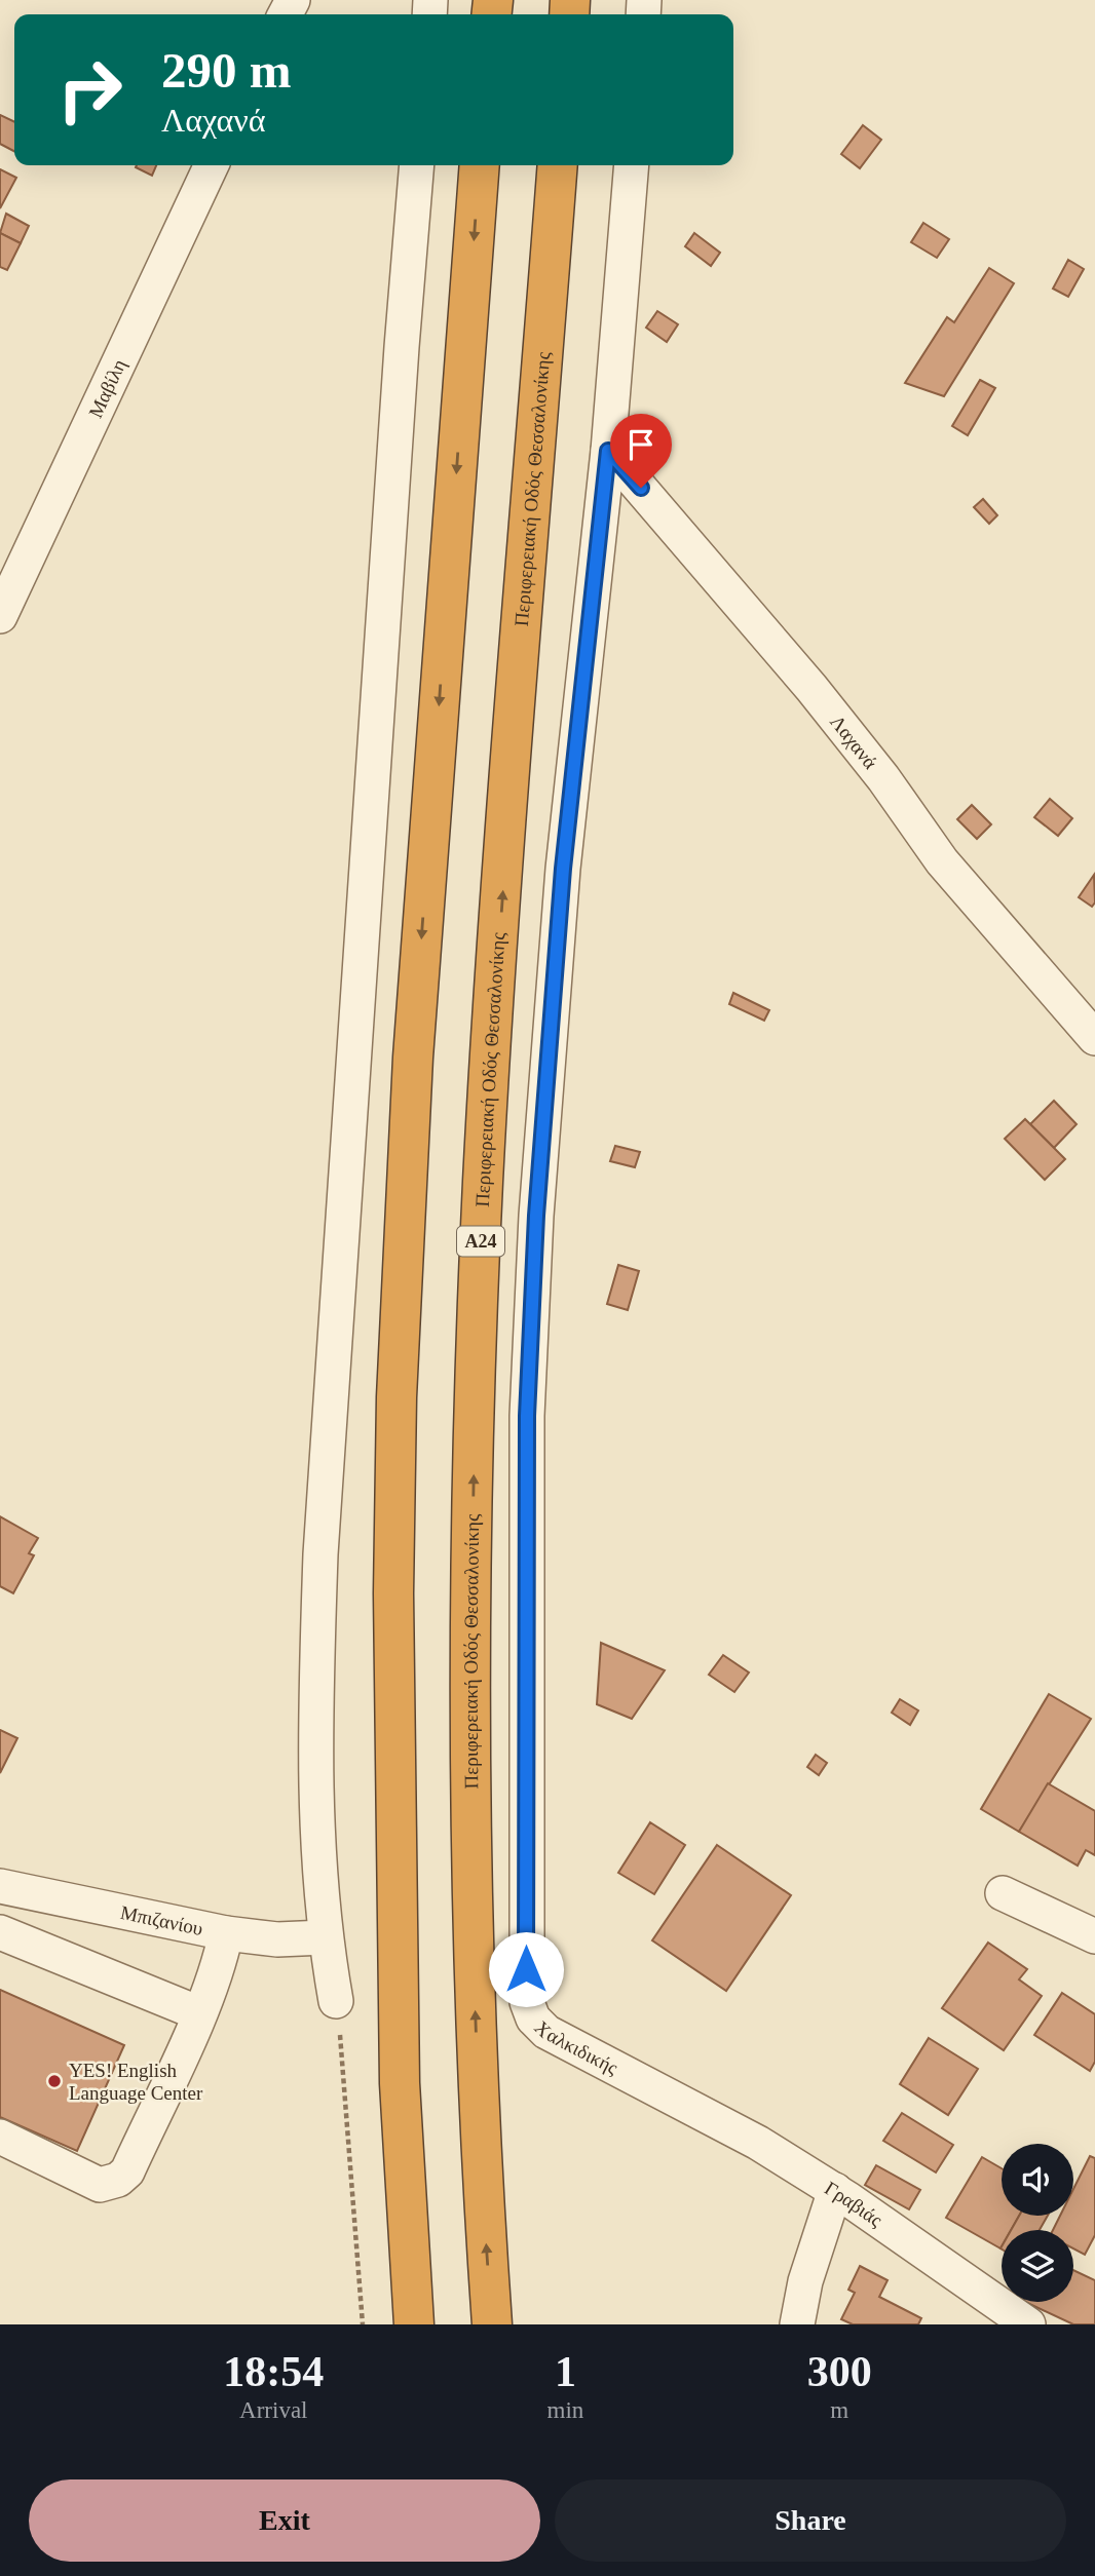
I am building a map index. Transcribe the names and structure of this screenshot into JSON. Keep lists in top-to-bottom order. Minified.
{"streets":{"highway":["Περιφερειακή Οδός Θεσσαλονίκης","Α24"],"street":["Μαβίλη","Λαχανά","Μπιζανίου","Χαλκιδικής","Γραβιάς"]},"crossings":[["Λαχανά","Χαλκιδικής"],["Χαλκιδικής","Γραβιάς"]],"places":["YES! English Language Center"],"page":{"turn":["290 m","Λαχανά"],"eta":["18:54","Arrival","1","min","300","m"],"buttons":["Exit","Share"]}}
